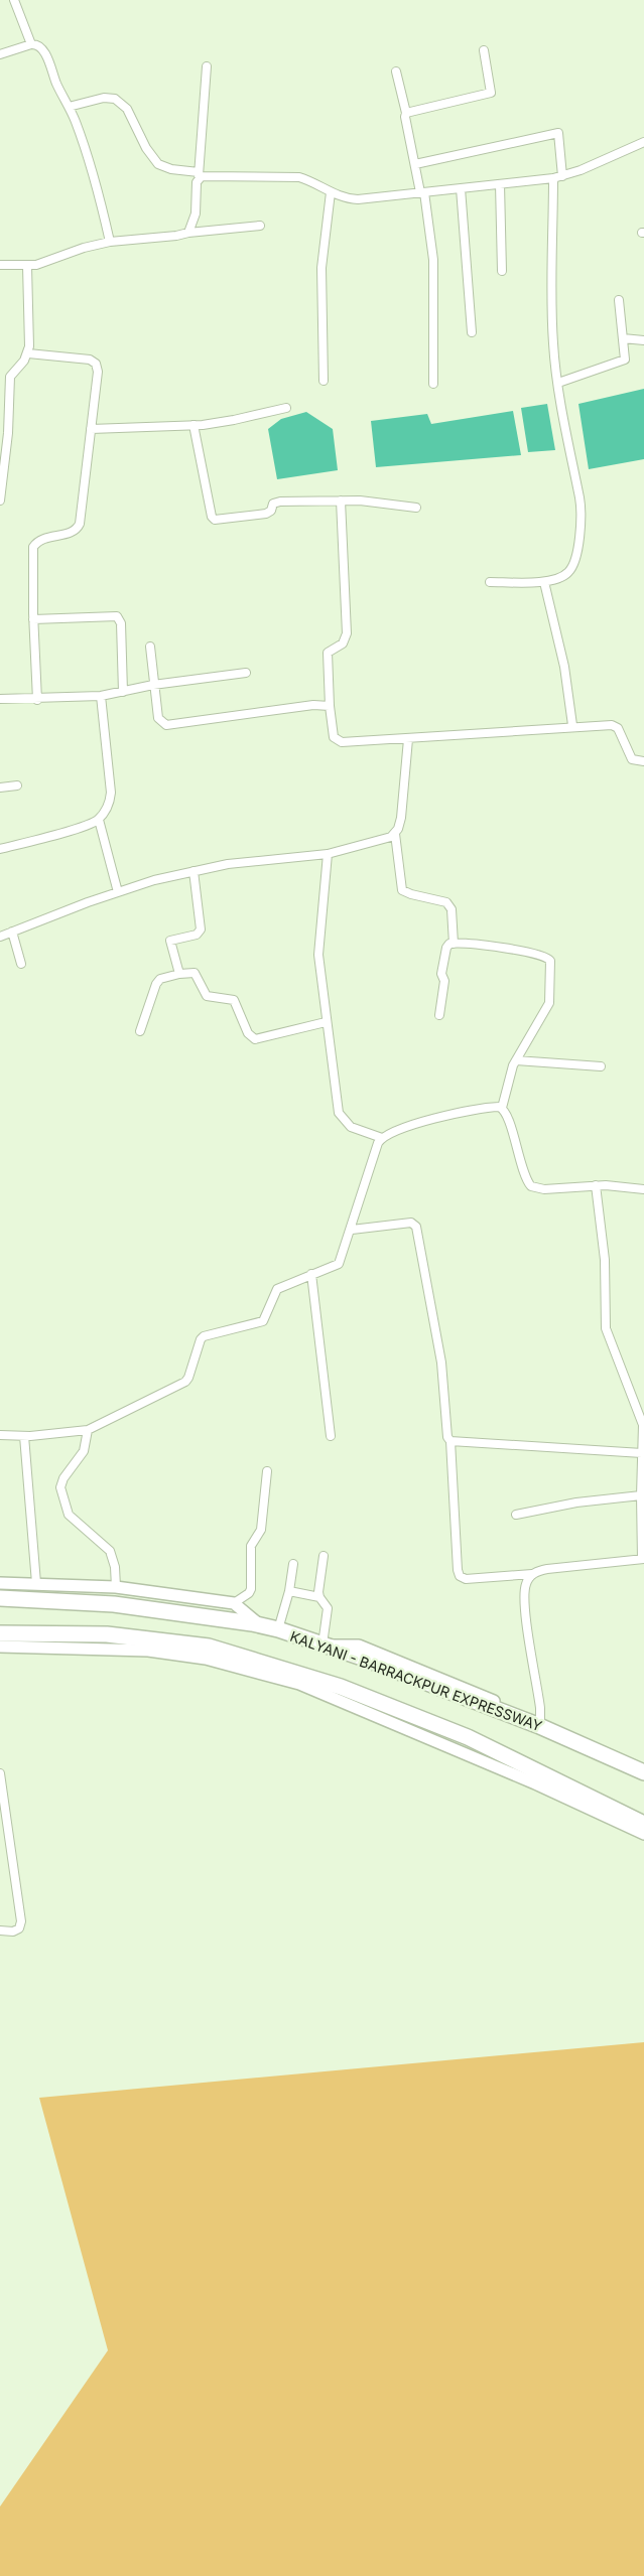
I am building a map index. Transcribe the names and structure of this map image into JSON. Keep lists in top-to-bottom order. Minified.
{"streets":{"highway":["KALYANI - BARRACKPUR EXPRESSWAY"]}}
